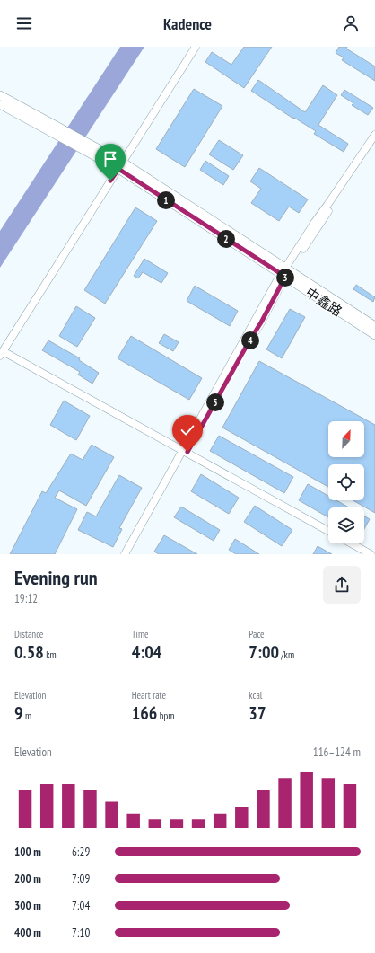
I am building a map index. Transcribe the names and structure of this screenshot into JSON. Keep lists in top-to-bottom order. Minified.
{"streets":{"main road":["中鑫路"]},"north":"top right","page":{"header":"Kadence","pins":["1","2","3","4","5"],"heading":["Evening run","19:12"],"stats":[["Distance","0.58 km"],["Time","4:04"],["Pace","7:00 /km"],["Elevation","9 m"],["Heart rate","166 bpm"],["kcal","37"]],"chart":["Elevation","116–124 m"],"list":[{"name":"100 m","note":"6:29"},{"name":"200 m","note":"7:09"},{"name":"300 m","note":"7:04"},{"name":"400 m","note":"7:10"}]}}
